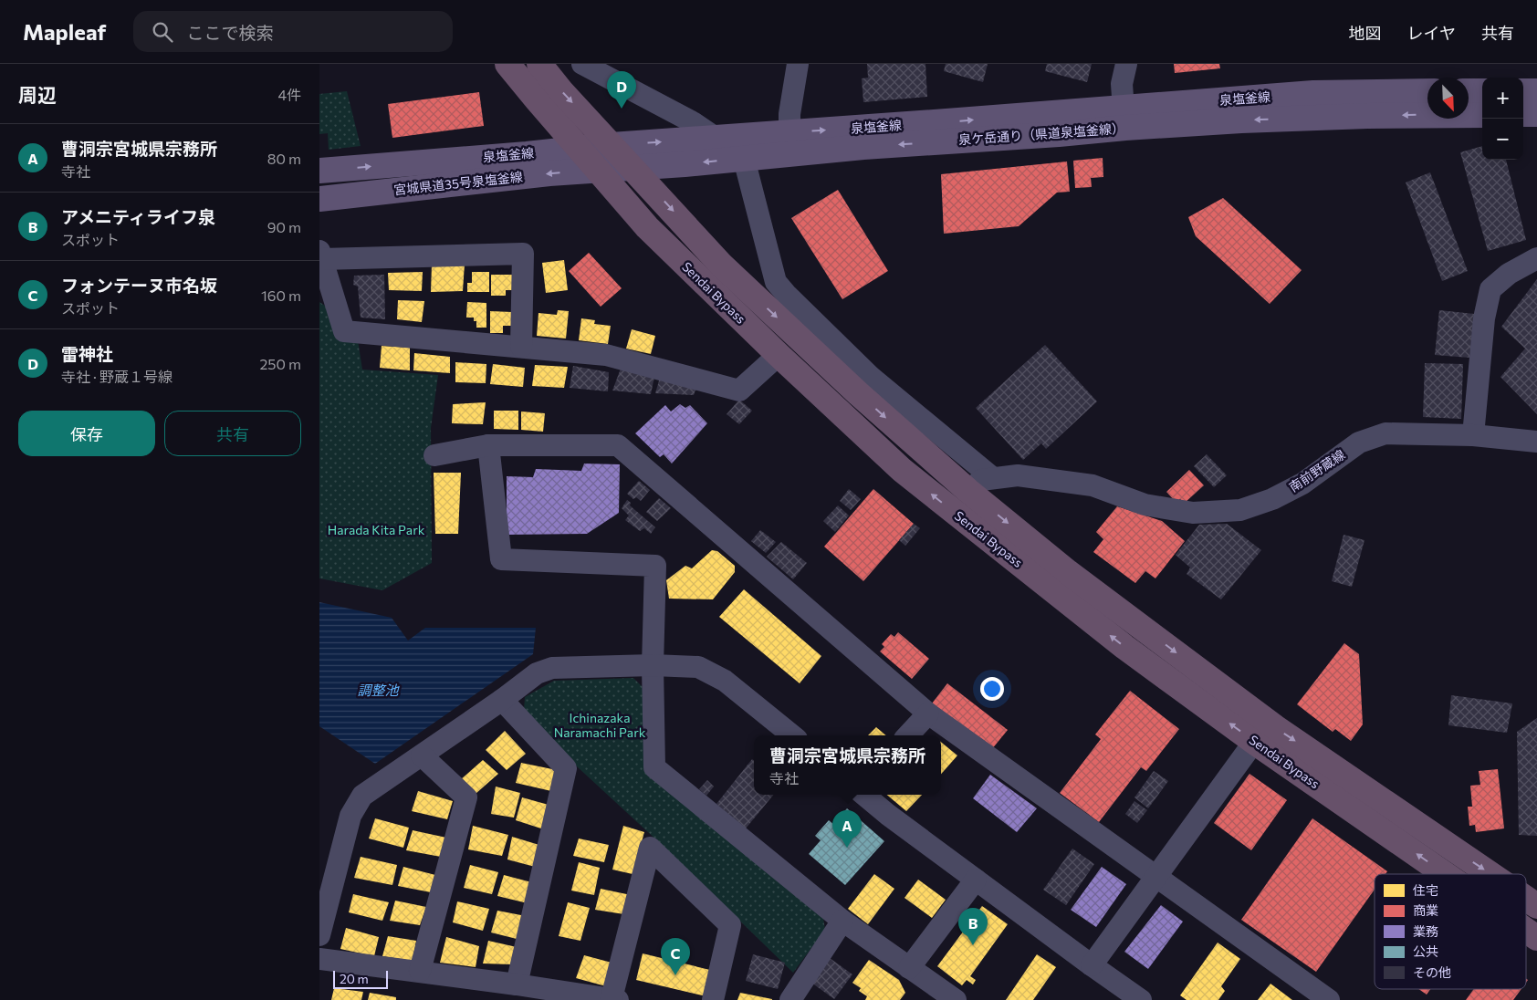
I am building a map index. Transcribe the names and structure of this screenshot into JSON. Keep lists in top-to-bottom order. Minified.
{"streets":{"highway":["Sendai Bypass"],"main road":["泉塩釜線","泉ケ岳通り（県道泉塩釜線）","宮城県道35号泉塩釜線"],"street":["南前野蔵線"]},"crossings":[["泉塩釜線","泉ケ岳通り（県道泉塩釜線）"],["泉塩釜線","Sendai Bypass"],["泉ケ岳通り（県道泉塩釜線）","宮城県道35号泉塩釜線"],["泉ケ岳通り（県道泉塩釜線）","Sendai Bypass"],["宮城県道35号泉塩釜線","Sendai Bypass"],["Sendai Bypass","南前野蔵線"]],"one_way":["泉塩釜線","泉ケ岳通り（県道泉塩釜線）","宮城県道35号泉塩釜線"],"water":["調整池"],"parks":["Harada Kita Park","Ichinazaka Naramachi Park"],"legend":["住宅","商業","業務","公共","その他"],"scale_bar":"20 m","north":"bottom right","page":{"header":"Mapleaf","search":"ここで検索","nav":["地図","レイヤ","共有"],"heading":["周辺","4件"],"pins":["D","A","B","C"],"map_buttons":["+","−"],"list":[{"mark":"A","name":"曹洞宗宮城県宗務所","note":"寺社","value":"80 m"},{"mark":"B","name":"アメニティライフ泉","note":"スポット","value":"90 m"},{"mark":"C","name":"フォンテーヌ市名坂","note":"スポット","value":"160 m"},{"mark":"D","name":"雷神社","note":"寺社 · 野蔵１号線","value":"250 m"}],"buttons":["保存","共有"],"popup":["曹洞宗宮城県宗務所","寺社"],"scale":"20 m"}}
